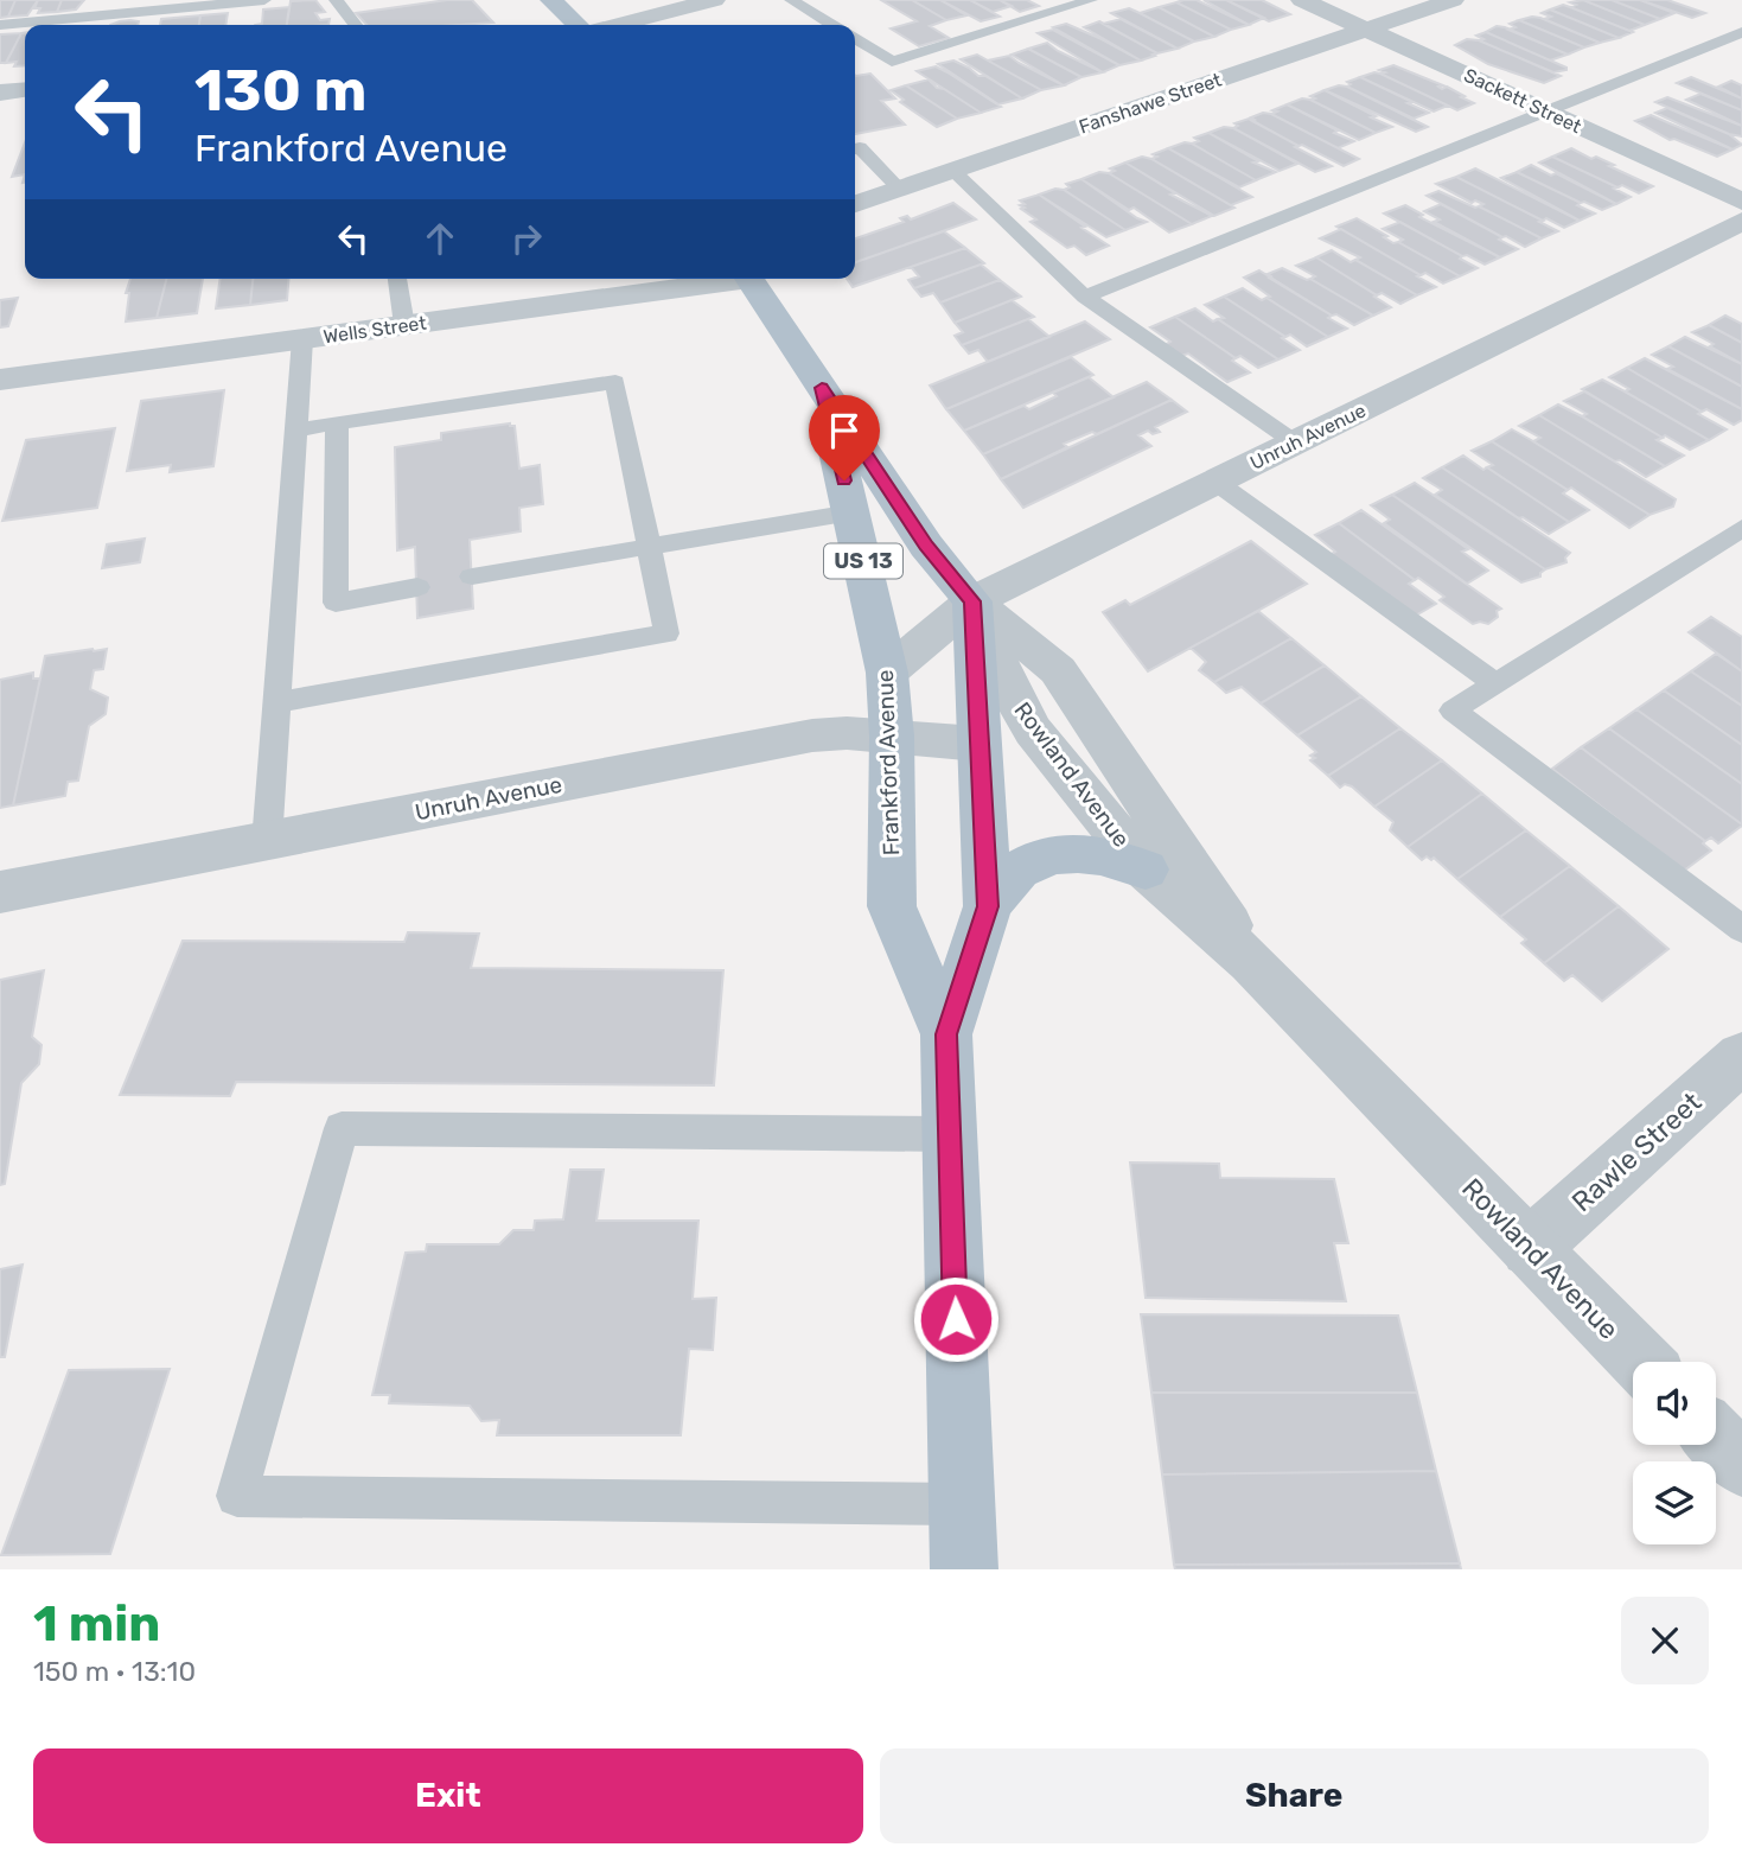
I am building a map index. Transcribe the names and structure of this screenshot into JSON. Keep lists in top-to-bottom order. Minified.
{"streets":{"main road":["US 13","Frankford Avenue"],"street":["Sackett Street","Fanshawe Street","Wells Street","Unruh Avenue","Rowland Avenue","Rawle Street"]},"crossings":[["Sackett Street","Fanshawe Street"],["Unruh Avenue","Frankford Avenue"],["Unruh Avenue","Rowland Avenue"],["Frankford Avenue","Rowland Avenue"],["Rowland Avenue","Rawle Street"]],"page":{"turn":["130 m","Frankford Avenue"],"heading":["1 min","150 m · 13:10"],"buttons":["Exit","Share"]}}
